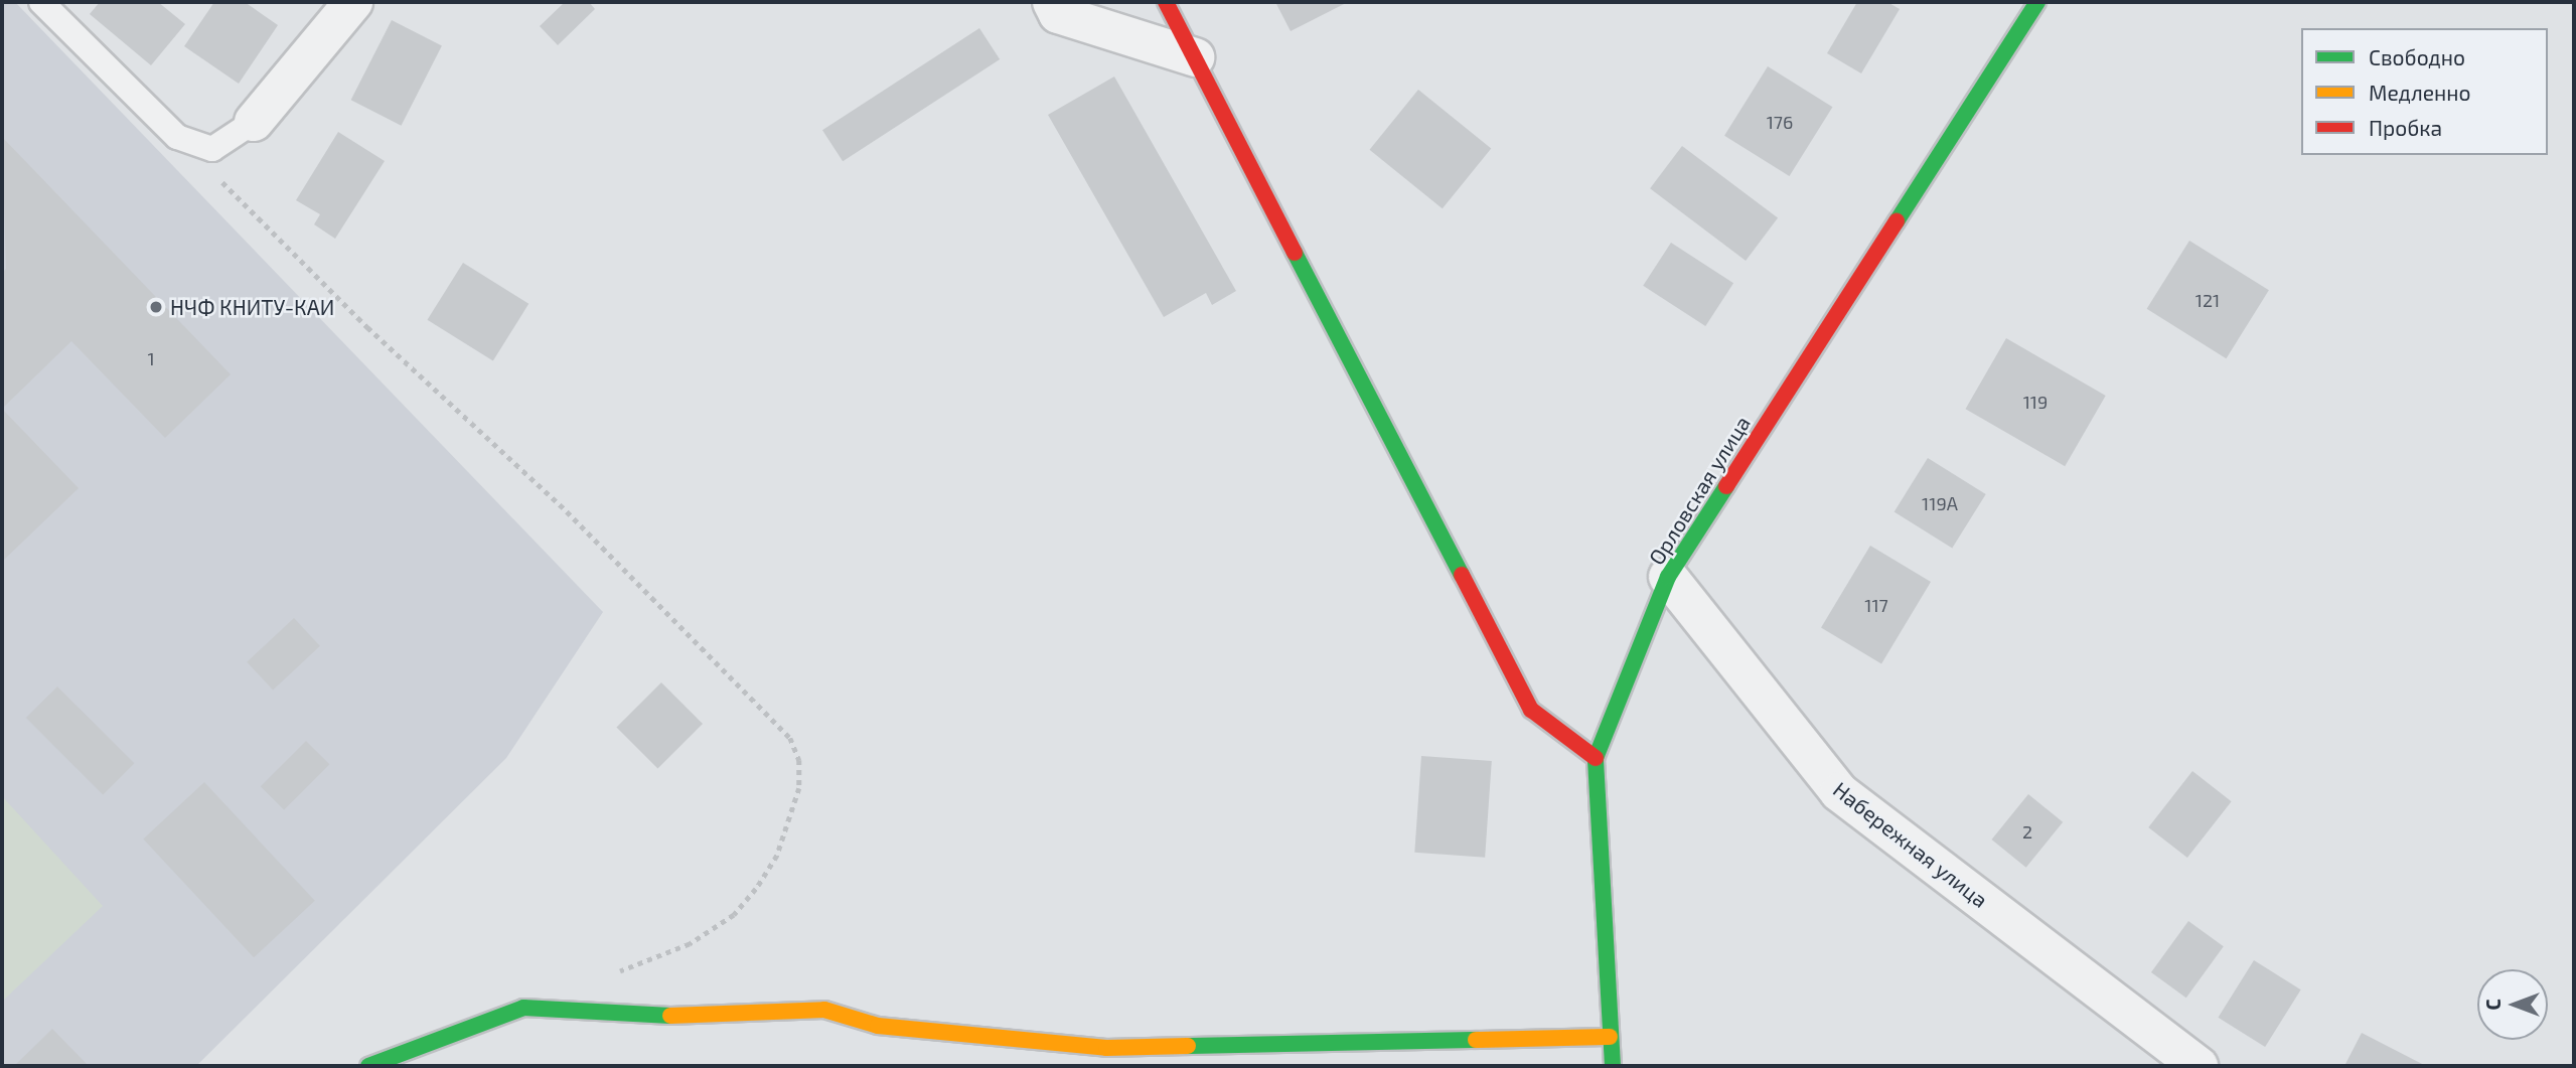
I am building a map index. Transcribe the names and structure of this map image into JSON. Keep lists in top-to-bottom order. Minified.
{"streets":{"street":["Орловская улица","Набережная улица"]},"crossings":[["Орловская улица","Набережная улица"]],"places":["НЧФ КНИТУ-КАИ"],"house_numbers":["176","121","1","119","119А","117","2"],"legend":["Свободно","Медленно","Пробка"],"north":"left"}
